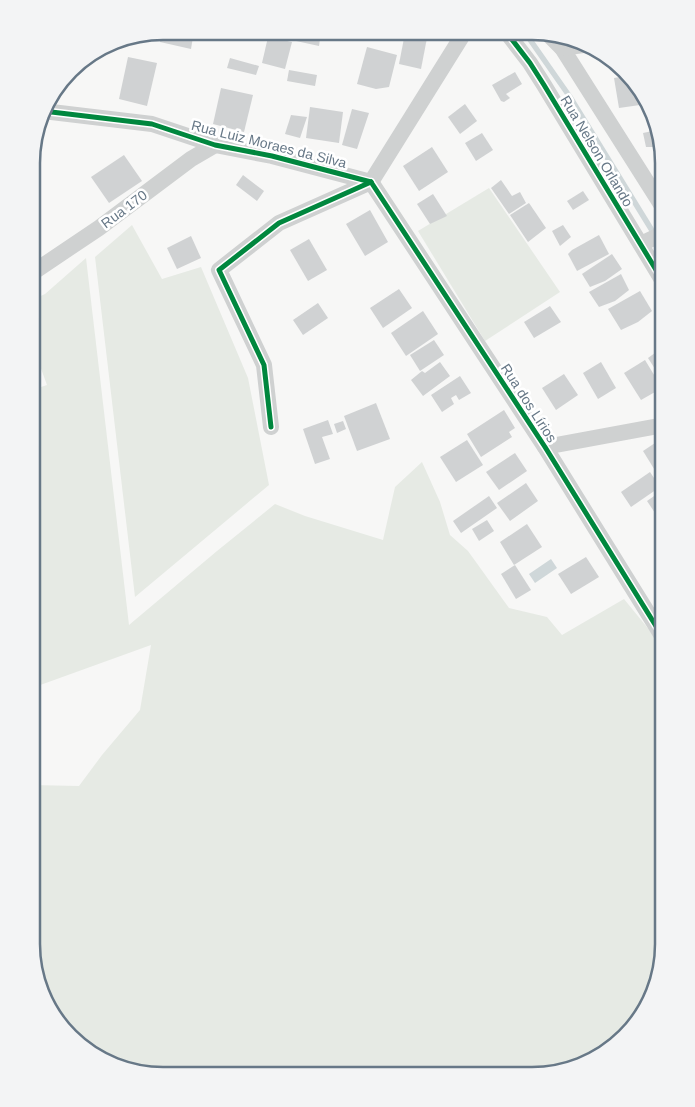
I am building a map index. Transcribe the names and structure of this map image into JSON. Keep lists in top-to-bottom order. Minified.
{"streets":{"street":["Rua Luiz Moraes da Silva","Rua Nelson Orlando","Rua 170","Rua dos Lírios"]},"crossings":[["Rua Luiz Moraes da Silva","Rua 170"],["Rua Luiz Moraes da Silva","Rua dos Lírios"]]}
